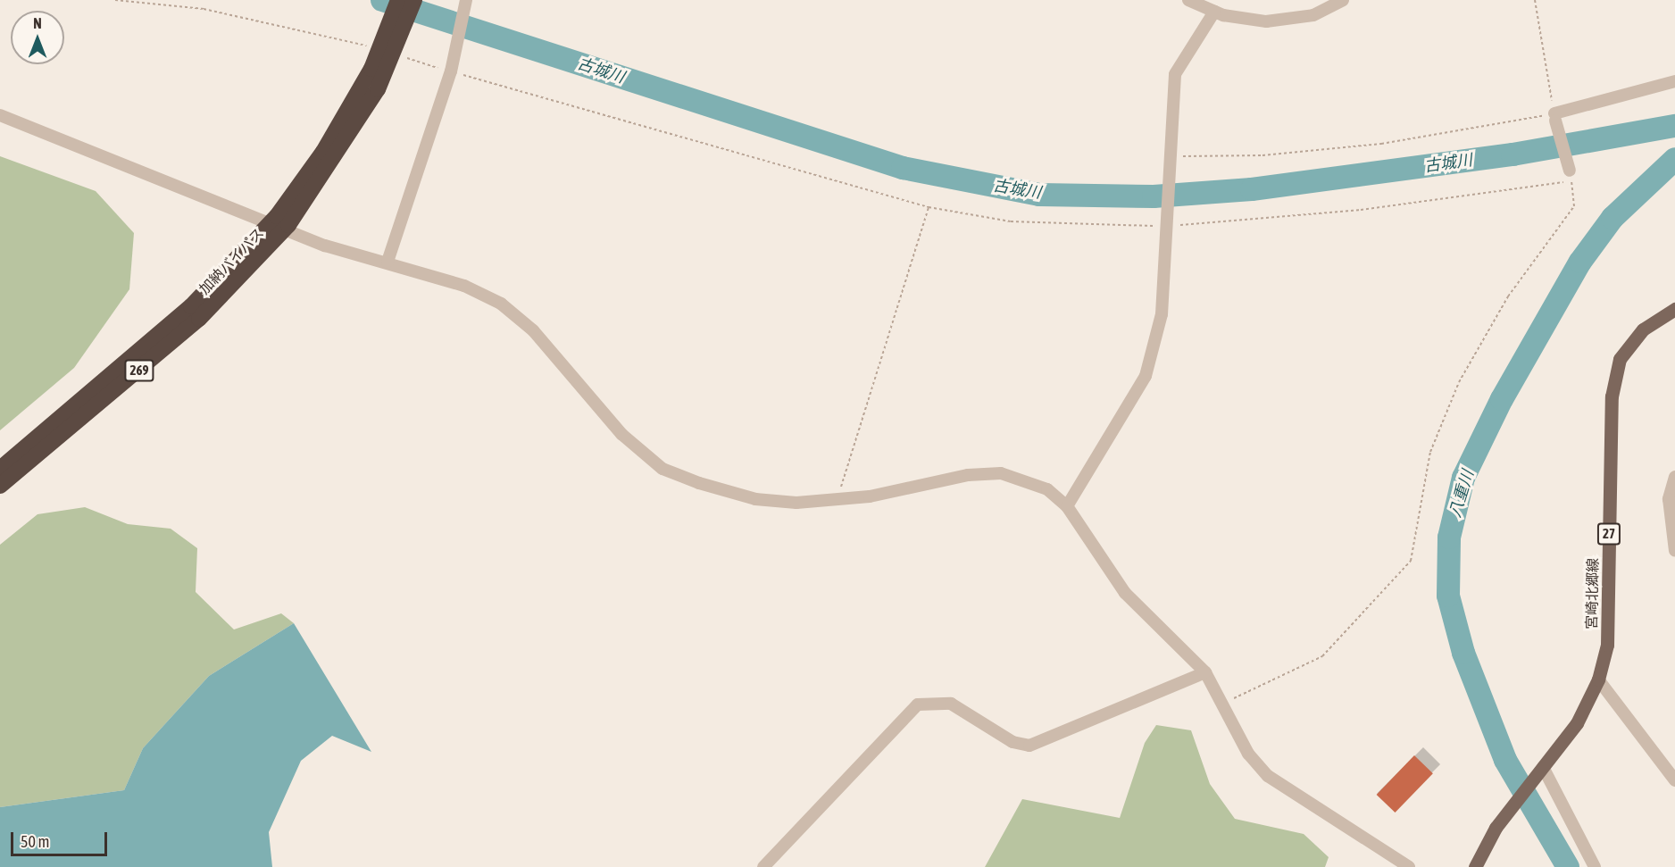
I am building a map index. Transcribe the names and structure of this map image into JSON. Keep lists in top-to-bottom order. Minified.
{"streets":{"highway":["加納バイパス","269"],"main road":["27","宮崎北郷線"]},"water":["古城川","八重川"],"scale_bar":"50 m","north":"top"}
